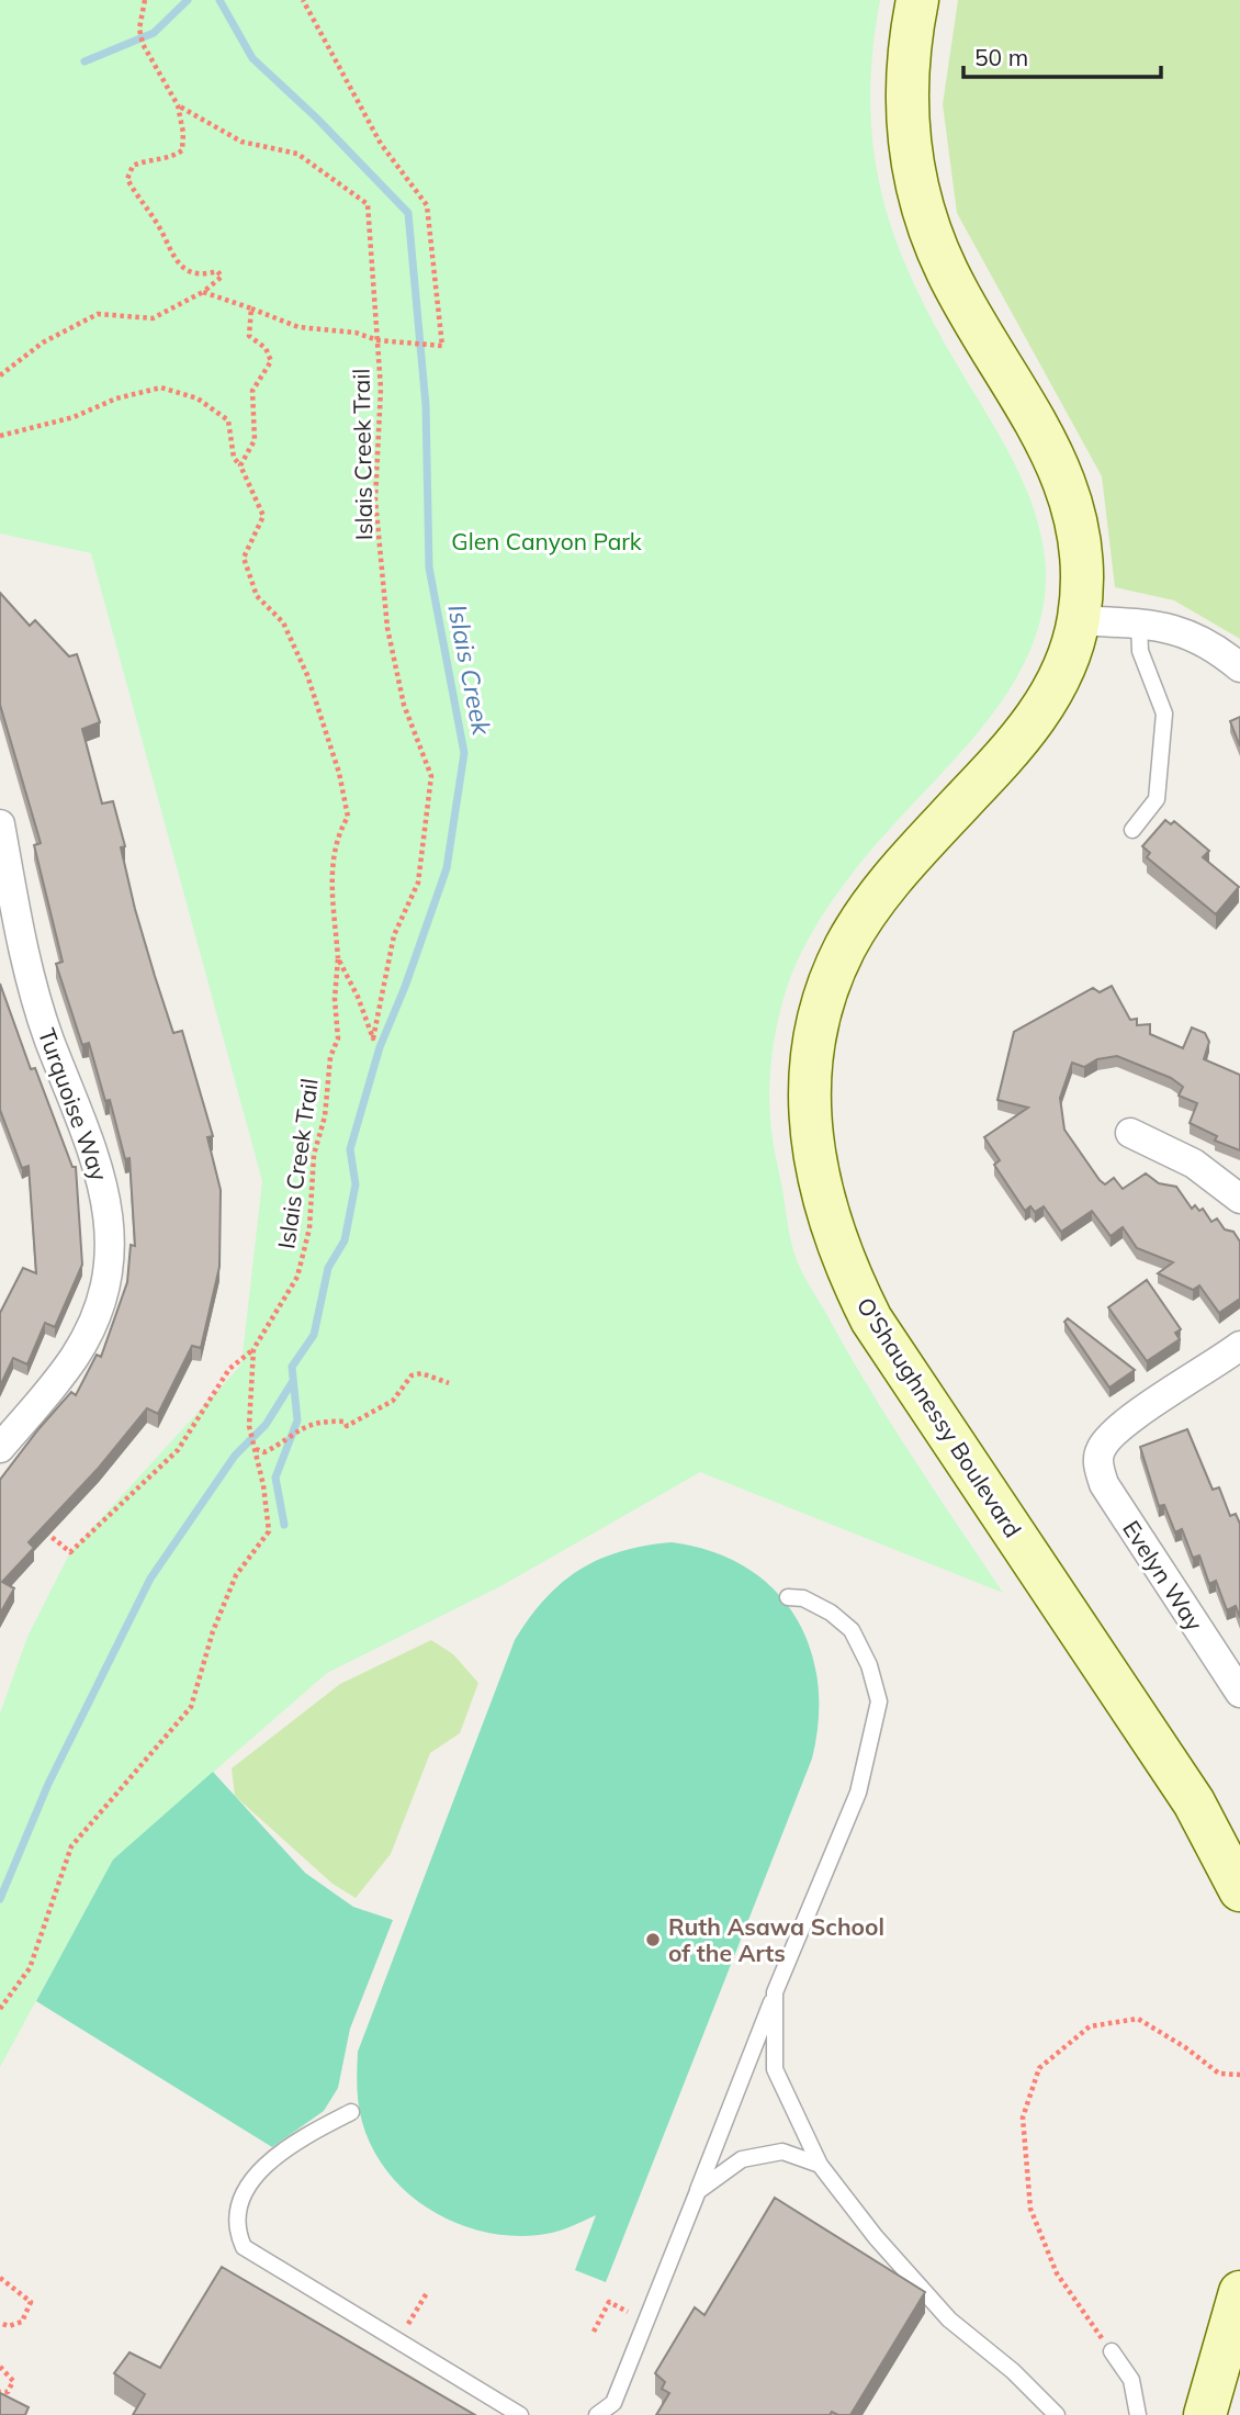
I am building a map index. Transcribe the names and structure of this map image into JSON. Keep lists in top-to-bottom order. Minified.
{"streets":{"main road":["O'Shaughnessy Boulevard"],"street":["Turquoise Way","Evelyn Way"],"path":["Islais Creek Trail"]},"water":["Islais Creek"],"parks":["Glen Canyon Park"],"places":["Ruth Asawa School of the Arts"],"scale_bar":"50 m"}
